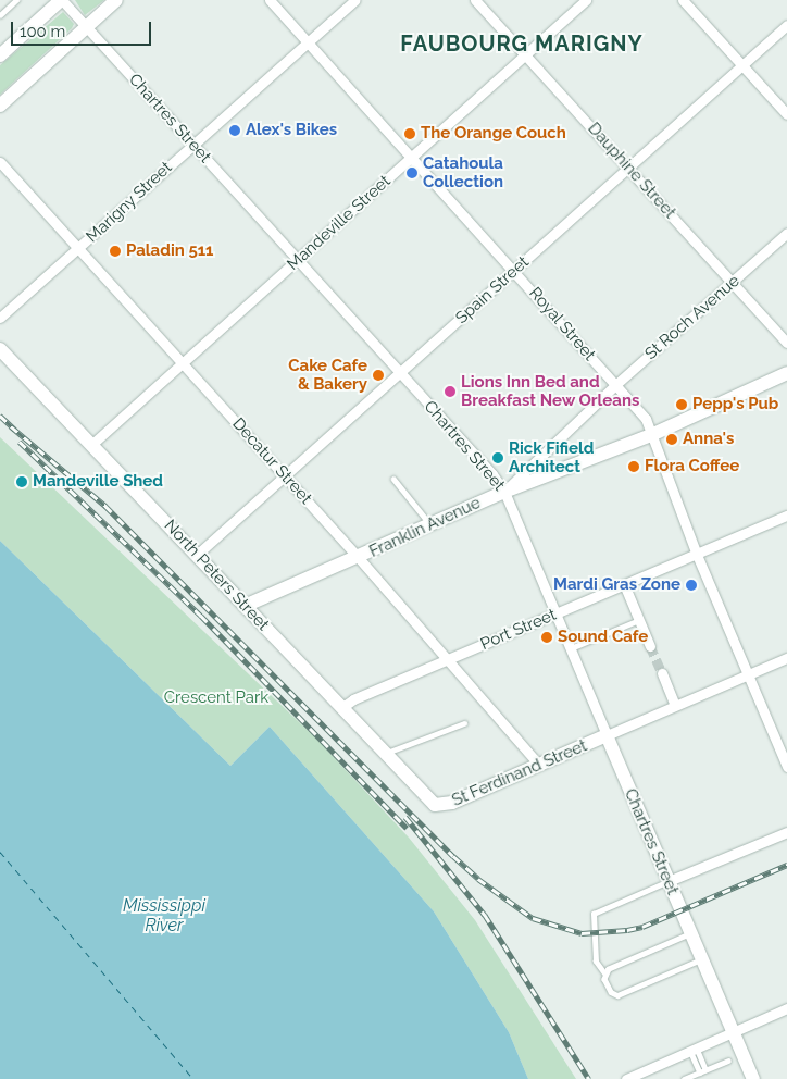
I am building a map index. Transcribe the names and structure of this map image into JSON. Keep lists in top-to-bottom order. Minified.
{"streets":{"street":["Chartres Street","Dauphine Street","Marigny Street","Mandeville Street","Spain Street","St Roch Avenue","Royal Street","Decatur Street","Franklin Avenue","North Peters Street","Port Street","St Ferdinand Street"]},"crossings":[["Chartres Street","Marigny Street"],["Chartres Street","Mandeville Street"],["Chartres Street","Spain Street"],["Chartres Street","St Roch Avenue"],["Chartres Street","Franklin Avenue"],["Chartres Street","Port Street"],["Chartres Street","St Ferdinand Street"],["Dauphine Street","Mandeville Street"],["Dauphine Street","Spain Street"],["Dauphine Street","St Roch Avenue"],["Marigny Street","Royal Street"],["Marigny Street","Decatur Street"],["Mandeville Street","Royal Street"],["Mandeville Street","Decatur Street"],["Mandeville Street","North Peters Street"],["Spain Street","Royal Street"],["Spain Street","Decatur Street"],["Spain Street","North Peters Street"],["St Roch Avenue","Royal Street"],["St Roch Avenue","Franklin Avenue"],["Royal Street","Franklin Avenue"],["Royal Street","Port Street"],["Decatur Street","Franklin Avenue"],["Decatur Street","Port Street"],["Decatur Street","St Ferdinand Street"],["Franklin Avenue","North Peters Street"],["North Peters Street","Port Street"],["North Peters Street","St Ferdinand Street"]],"districts":["FAUBOURG MARIGNY"],"water":["Mississippi River"],"parks":["Crescent Park"],"places":["Alex's Bikes","The Orange Couch","Catahoula Collection","Paladin 511","Cake Cafe & Bakery","Lions Inn Bed and Breakfast New Orleans","Pepp's Pub","Anna's","Rick Fifield Architect","Flora Coffee","Mandeville Shed","Mardi Gras Zone","Sound Cafe"],"scale_bar":"100 m"}
